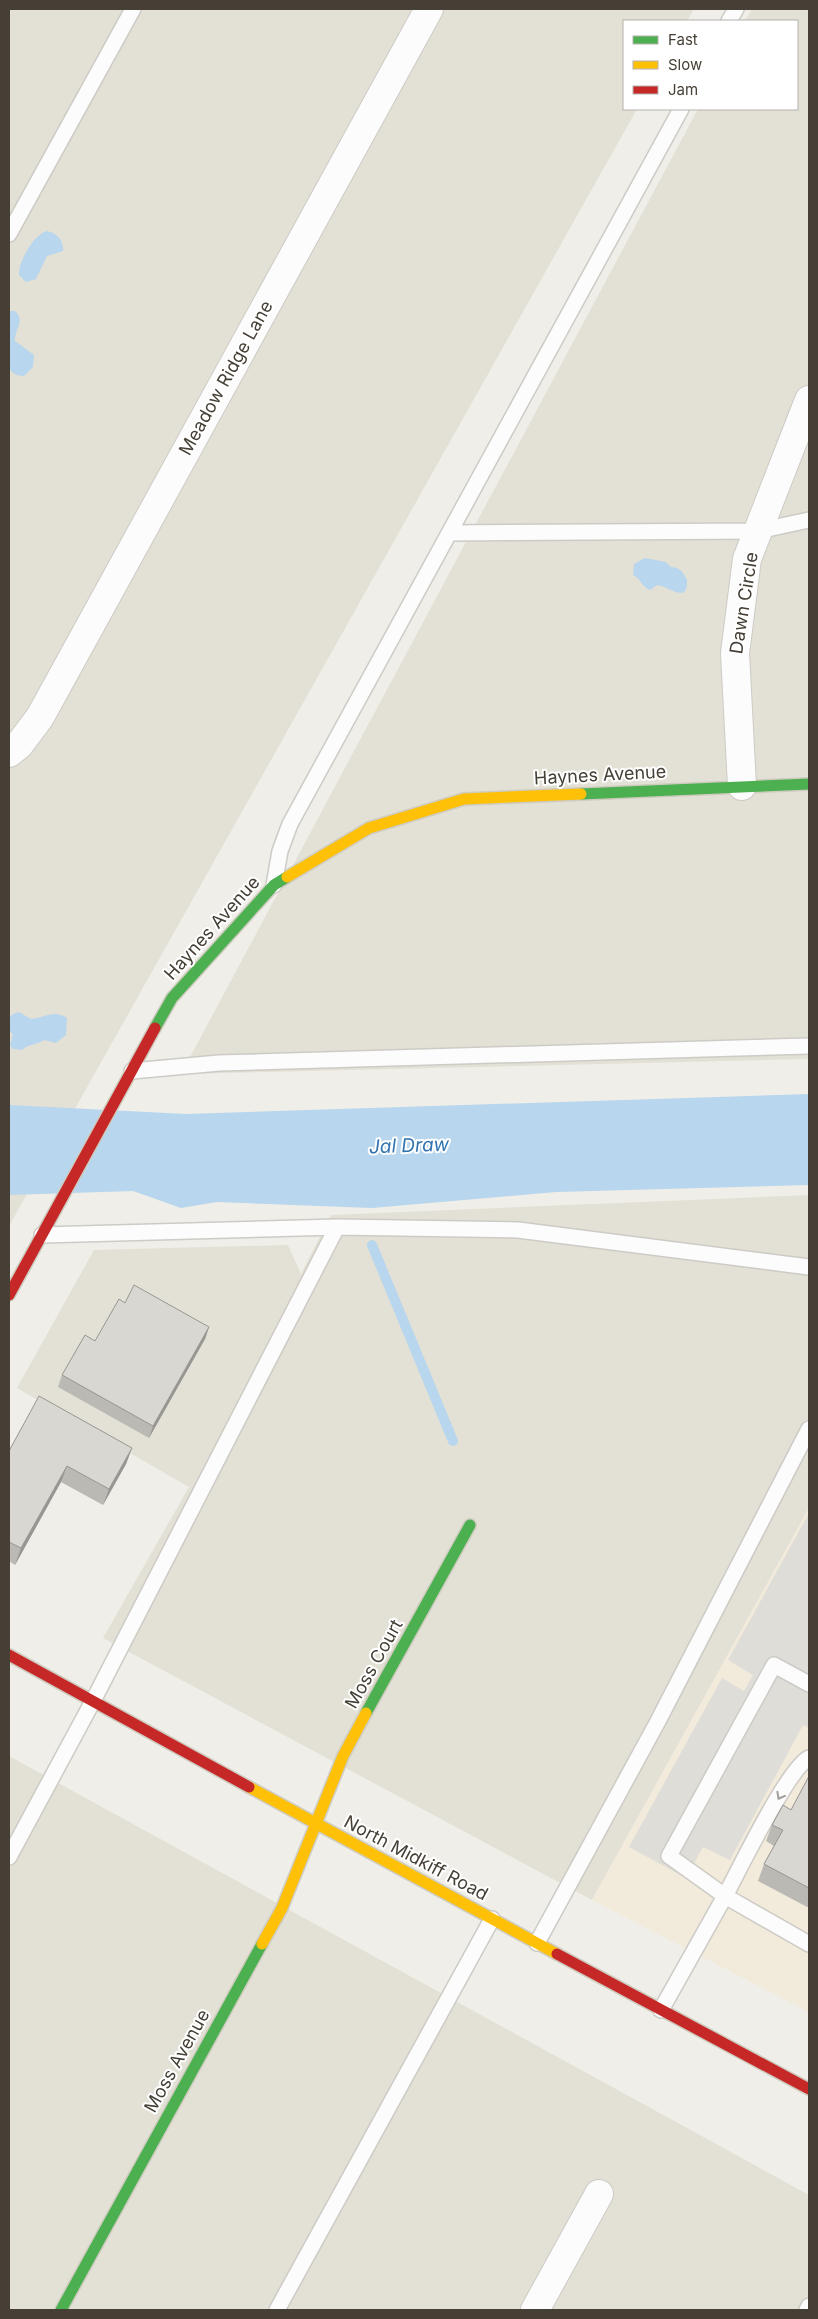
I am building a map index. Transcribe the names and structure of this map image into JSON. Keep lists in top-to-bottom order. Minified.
{"streets":{"street":["Meadow Ridge Lane","Dawn Circle","Haynes Avenue","Moss Court","North Midkiff Road","Moss Avenue"]},"crossings":[["Dawn Circle","Haynes Avenue"],["Moss Court","North Midkiff Road"],["Moss Court","Moss Avenue"],["North Midkiff Road","Moss Avenue"]],"water":["Jal Draw"],"legend":["Fast","Slow","Jam"]}
